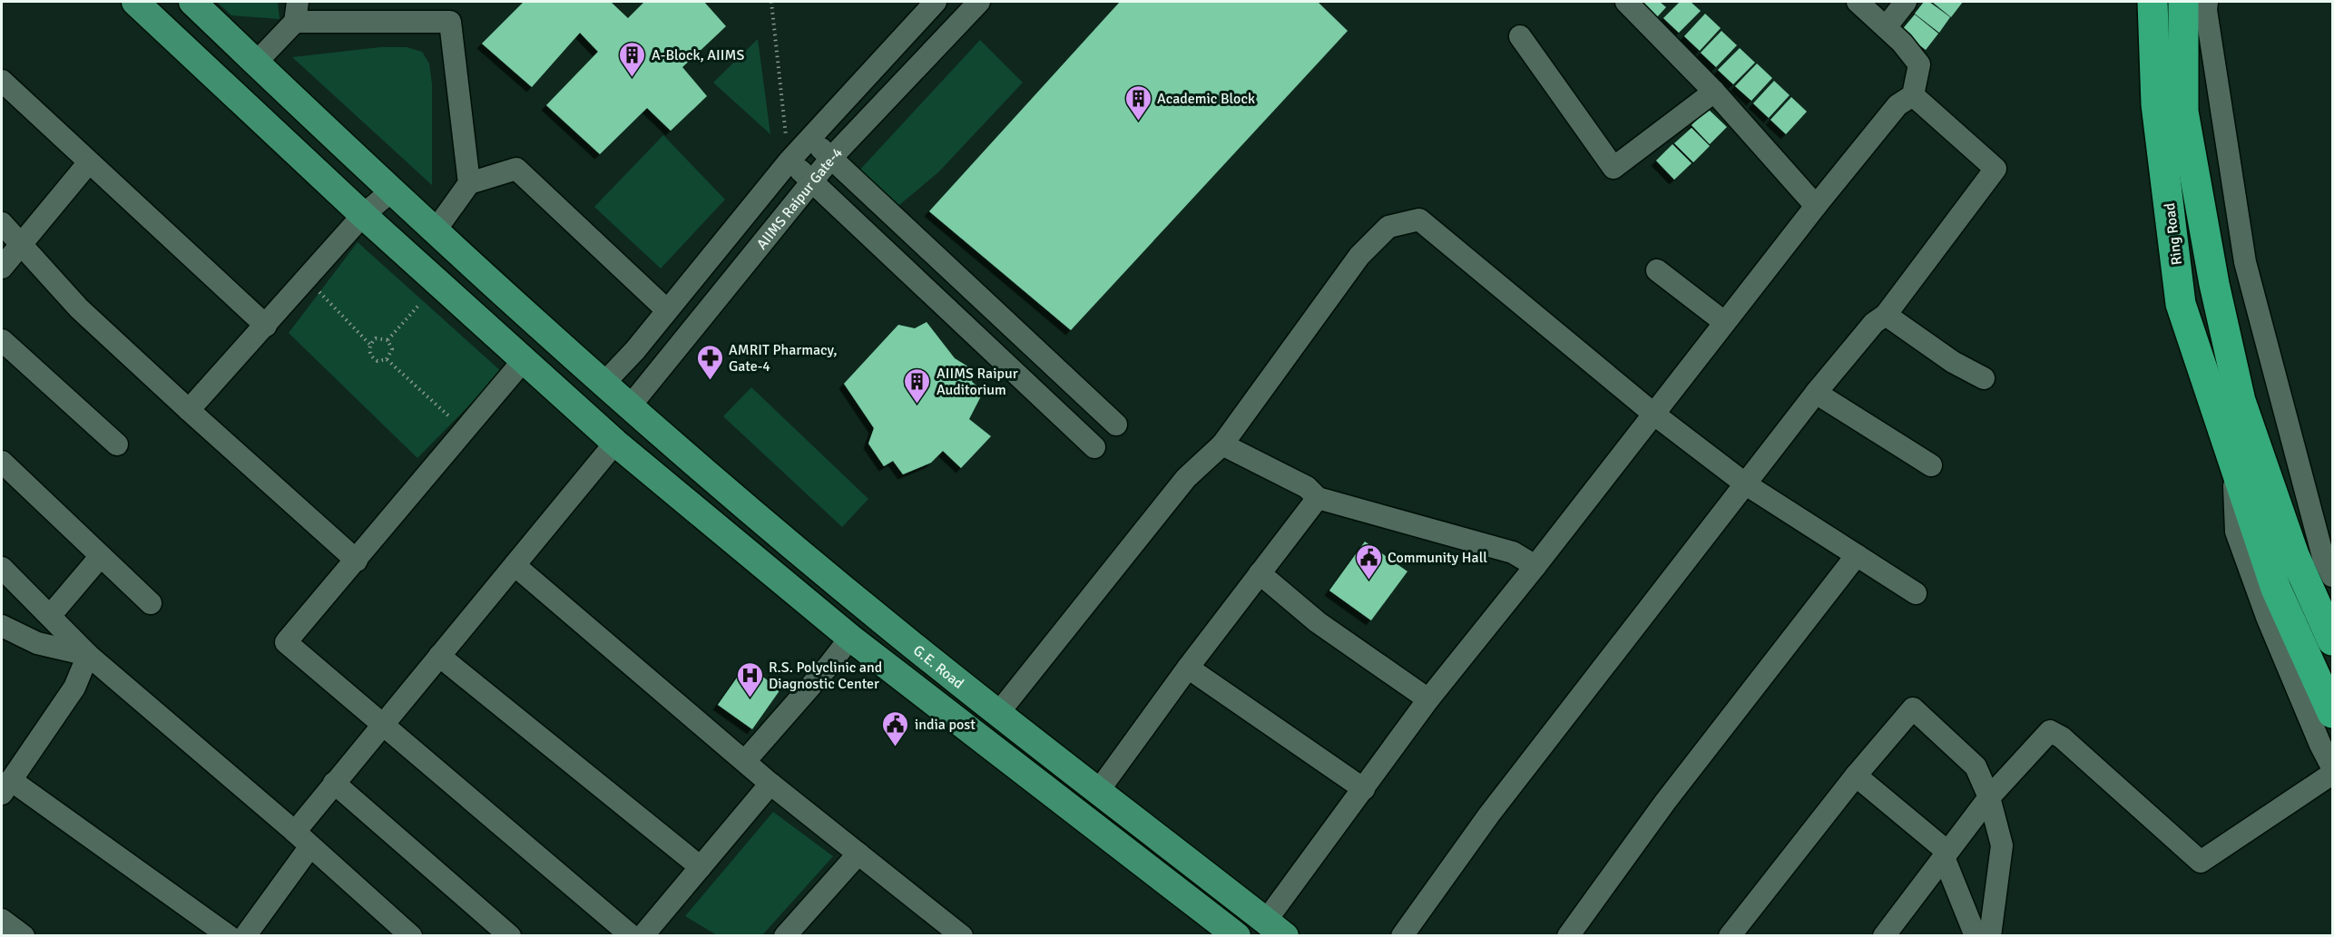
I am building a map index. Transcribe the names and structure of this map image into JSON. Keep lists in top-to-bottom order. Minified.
{"streets":{"highway":["Ring Road"],"main road":["G.E. Road"],"street":["AIIMS Raipur Gate-4"]},"crossings":[["AIIMS Raipur Gate-4","G.E. Road"]],"places":{"building":["A-Block, AIIMS","Academic Block","AIIMS Raipur Auditorium"],"pharmacy":["AMRIT Pharmacy, Gate-4"],"public building":["Community Hall","india post"],"hospital":["R.S. Polyclinic and Diagnostic Center"]}}
